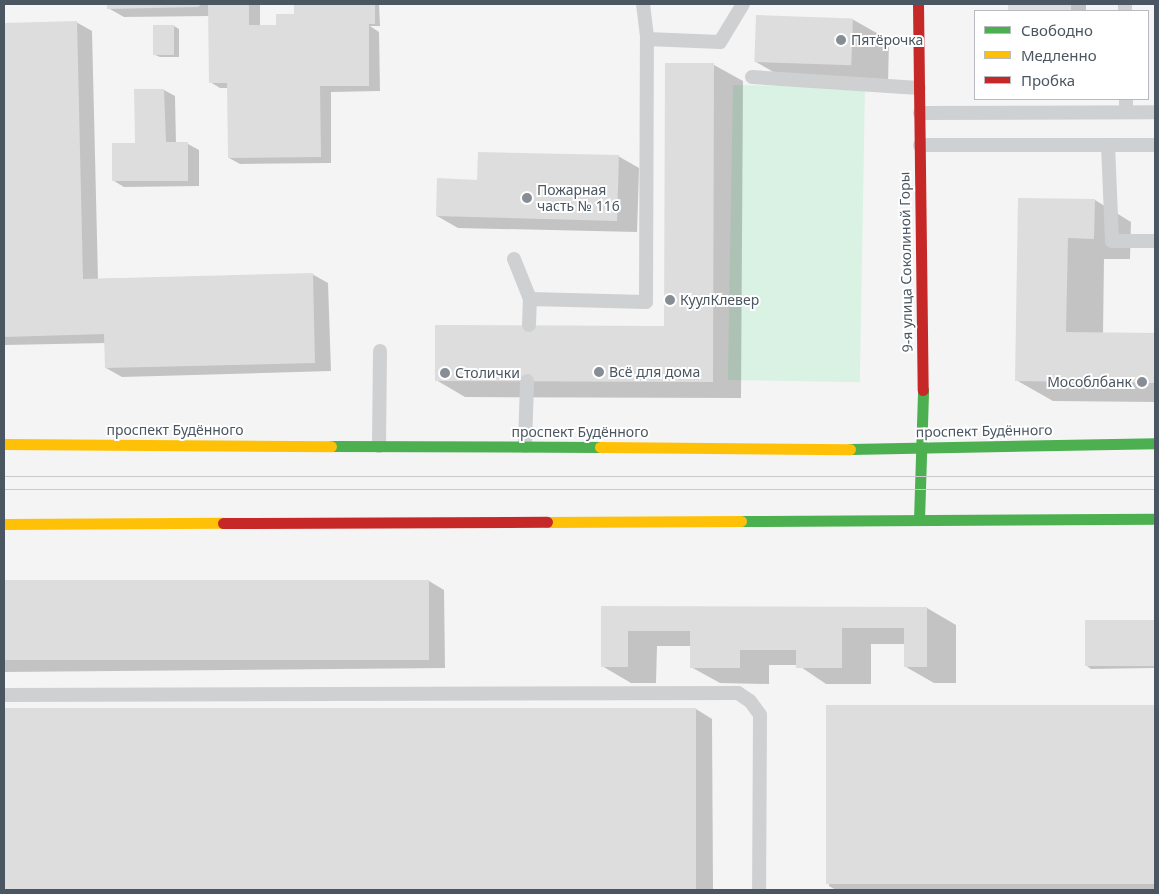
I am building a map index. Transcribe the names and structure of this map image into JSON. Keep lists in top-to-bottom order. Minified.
{"streets":{"main road":["9-я улица Соколиной Горы","проспект Будённого"]},"crossings":[["9-я улица Соколиной Горы","проспект Будённого"]],"places":["Пятёрочка","Пожарная часть № 116","КуулКлевер","Всё для дома","Столички","Мособлбанк"],"legend":["Свободно","Медленно","Пробка"]}
